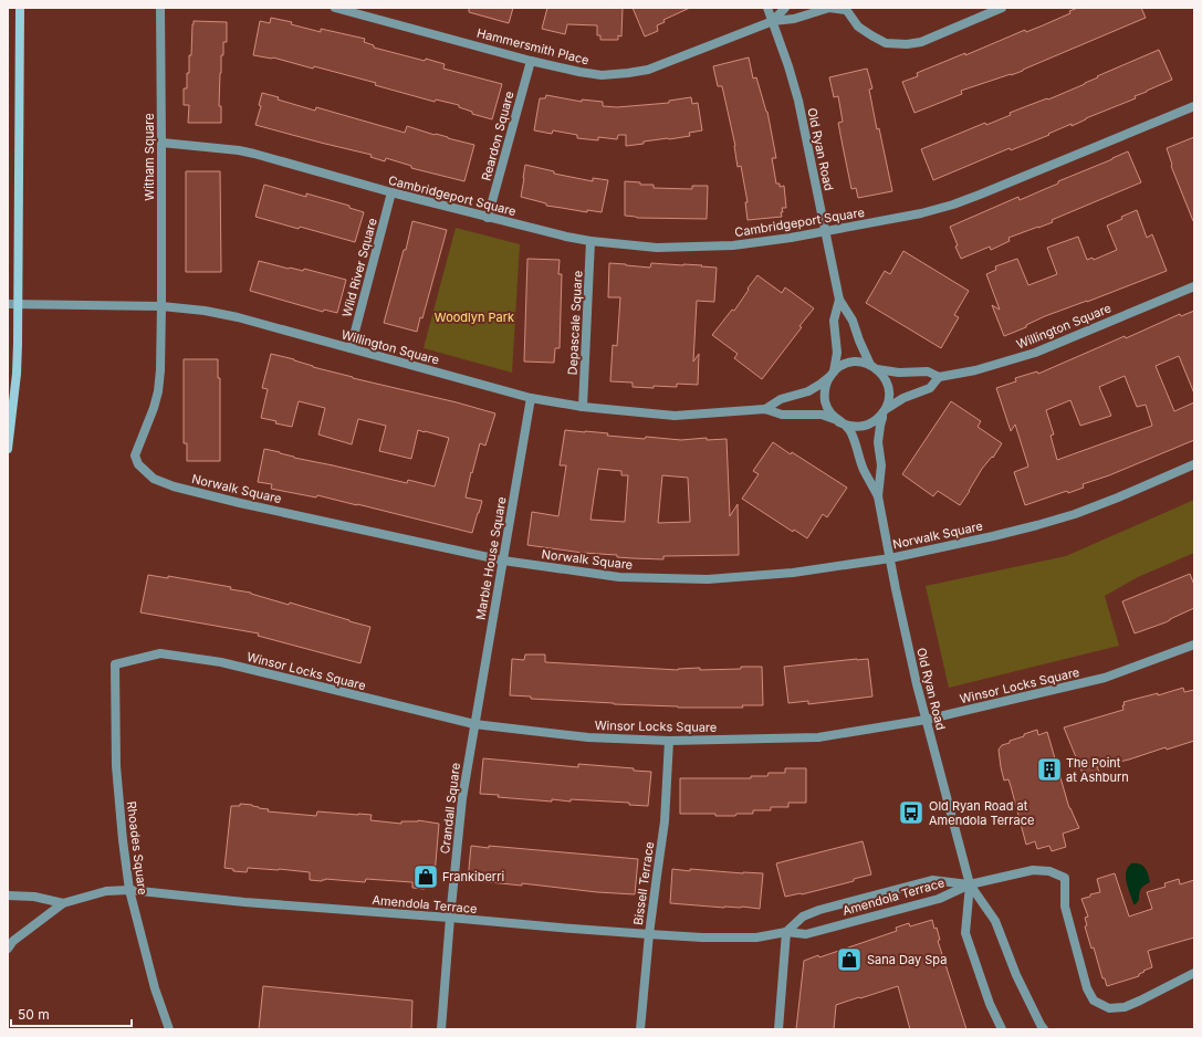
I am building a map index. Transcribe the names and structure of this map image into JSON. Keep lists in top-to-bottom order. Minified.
{"streets":{"street":["Hammersmith Place","Reardon Square","Old Ryan Road","Witham Square","Cambridgeport Square","Wild River Square","Depascale Square","Willington Square","Norwalk Square","Marble House Square","Winsor Locks Square","Crandall Square","Rhoades Square","Bissell Terrace","Amendola Terrace"]},"crossings":[["Hammersmith Place","Reardon Square"],["Hammersmith Place","Old Ryan Road"],["Reardon Square","Cambridgeport Square"],["Old Ryan Road","Cambridgeport Square"],["Old Ryan Road","Willington Square"],["Old Ryan Road","Norwalk Square"],["Old Ryan Road","Winsor Locks Square"],["Old Ryan Road","Amendola Terrace"],["Witham Square","Cambridgeport Square"],["Witham Square","Willington Square"],["Witham Square","Norwalk Square"],["Cambridgeport Square","Wild River Square"],["Cambridgeport Square","Depascale Square"],["Wild River Square","Willington Square"],["Depascale Square","Willington Square"],["Willington Square","Norwalk Square"],["Willington Square","Marble House Square"],["Norwalk Square","Marble House Square"],["Marble House Square","Winsor Locks Square"],["Marble House Square","Crandall Square"],["Winsor Locks Square","Crandall Square"],["Winsor Locks Square","Rhoades Square"],["Winsor Locks Square","Bissell Terrace"],["Crandall Square","Amendola Terrace"],["Rhoades Square","Amendola Terrace"],["Bissell Terrace","Amendola Terrace"]],"parks":["Woodlyn Park"],"places":{"building":["The Point at Ashburn"],"bus stop":["Old Ryan Road at Amendola Terrace"],"shop":["Frankiberri","Sana Day Spa"]},"scale_bar":"50 m"}
